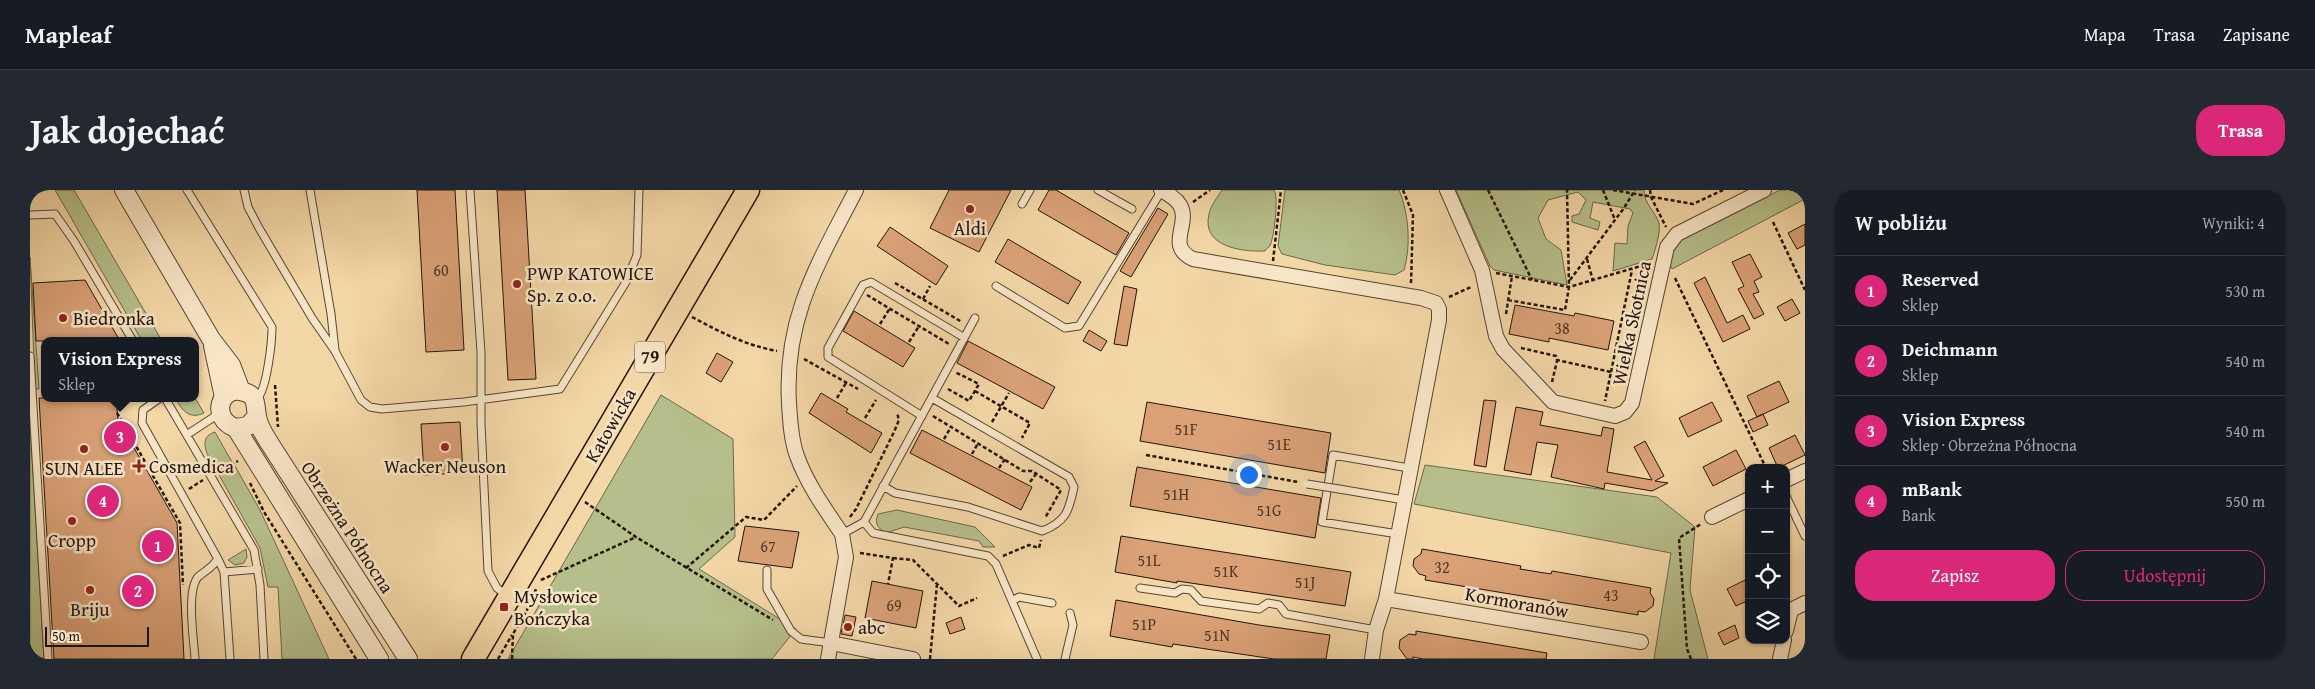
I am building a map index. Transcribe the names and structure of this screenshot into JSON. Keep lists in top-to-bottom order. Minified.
{"streets":{"main road":["79","Katowicka"],"street":["Wielka Skotnica","Obrzeżna Północna","Kormoranów"]},"places":{"other":["Aldi","PWP KATOWICE Sp. z o.o.","Biedronka","Wacker Neuson","SUN ALEE","Cropp","Briju","abc"],"health":["Cosmedica"],"transit":["Mysłowice Bończyka"]},"house_numbers":["60","38","51F","51E","51H","51G","67","51L","32","51K","51J","43","69","51P","51N"],"scale_bar":"50 m","page":{"header":"Mapleaf","nav":["Mapa","Trasa","Zapisane"],"title":"Jak dojechać","buttons":["Trasa",["Zapisz","Udostępnij"]],"heading":["W pobliżu","Wyniki: 4"],"list":[{"mark":"1","name":"Reserved","note":"Sklep","value":"530 m"},{"mark":"2","name":"Deichmann","note":"Sklep","value":"540 m"},{"mark":"3","name":"Vision Express","note":"Sklep · Obrzeżna Północna","value":"540 m"},{"mark":"4","name":"mBank","note":"Bank","value":"550 m"}],"popup":["Vision Express","Sklep"],"pins":["3","4","1","2"],"map_buttons":["+","−"],"scale":"50 m"}}
